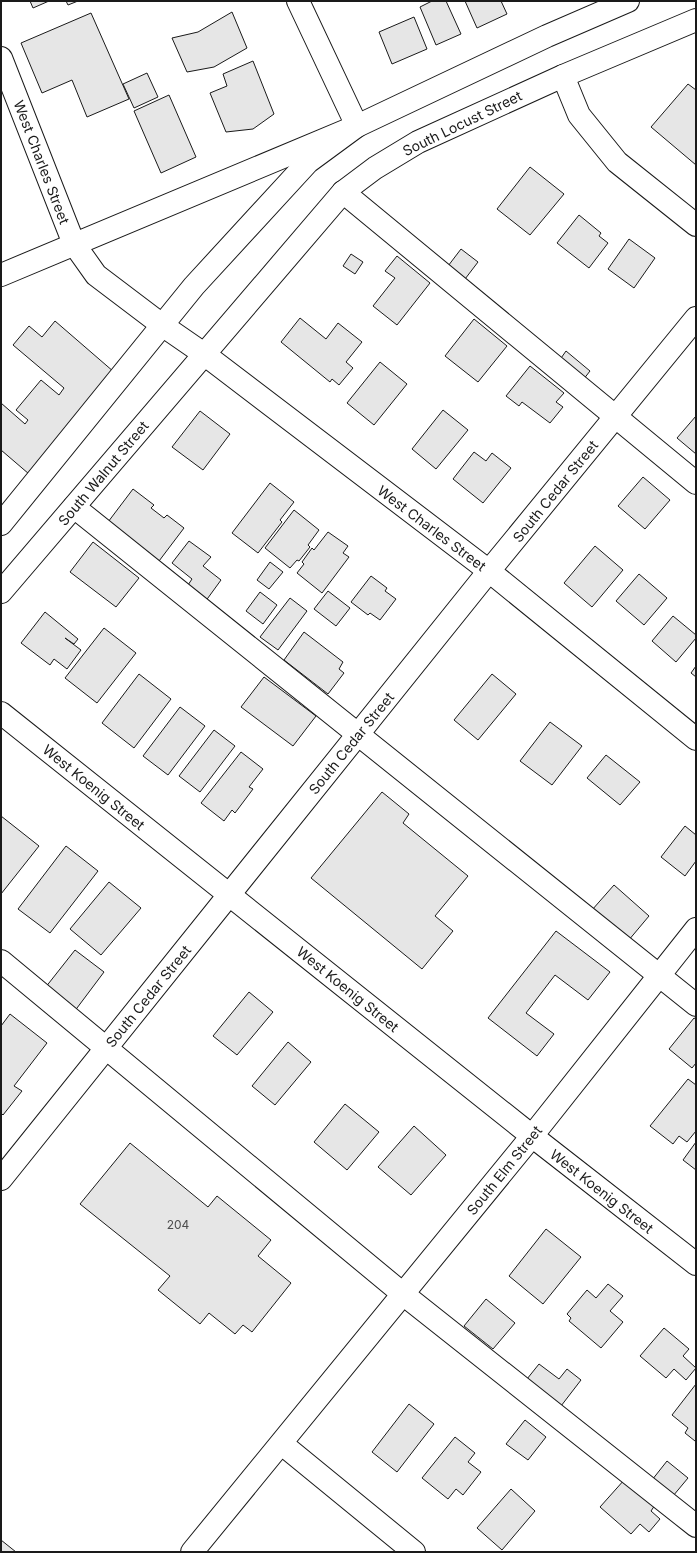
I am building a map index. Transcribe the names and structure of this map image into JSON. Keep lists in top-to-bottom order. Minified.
{"streets":{"street":["South Locust Street","West Charles Street","South Walnut Street","South Cedar Street","West Koenig Street","South Elm Street"]},"crossings":[["South Locust Street","West Charles Street"],["South Locust Street","South Walnut Street"],["West Charles Street","South Walnut Street"],["West Charles Street","South Cedar Street"],["South Cedar Street","West Koenig Street"],["West Koenig Street","South Elm Street"]],"house_numbers":["204"]}
